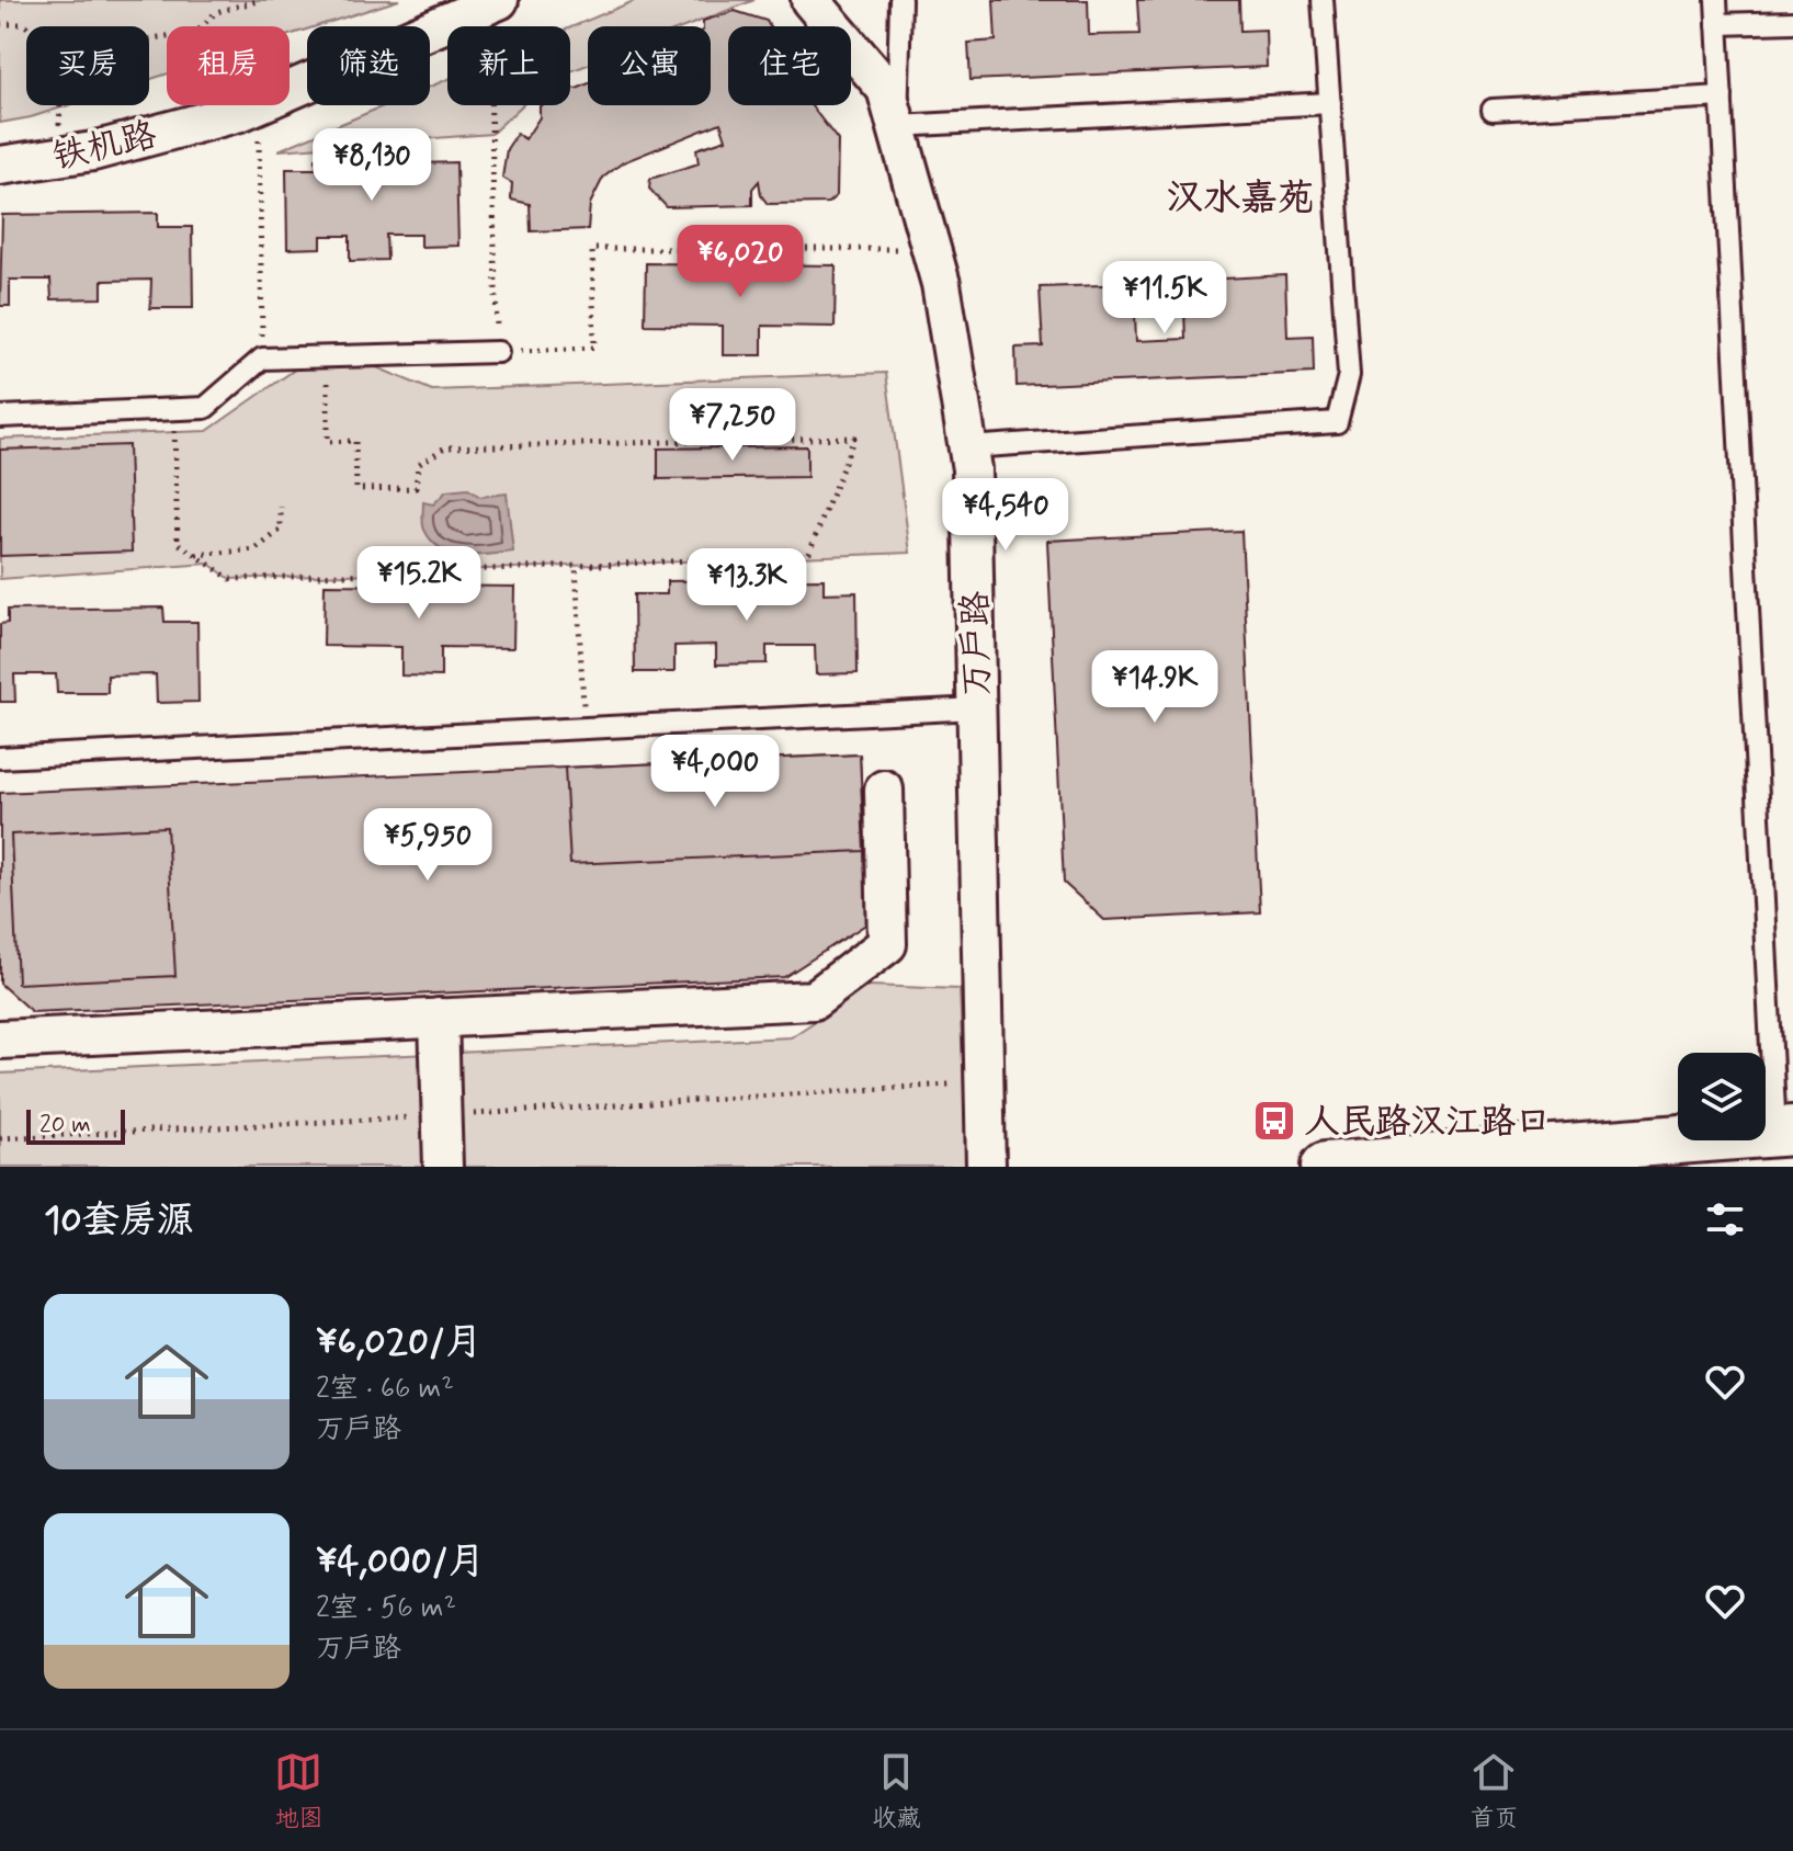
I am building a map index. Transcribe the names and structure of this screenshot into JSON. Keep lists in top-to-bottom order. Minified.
{"streets":{"street":["铁机路","万户路"]},"districts":["汉水嘉苑"],"places":{"bus stop":["人民路汉江路口"]},"scale_bar":"20 m","page":{"chip":["买房","租房","筛选","新上","公寓","住宅"],"price":["¥8,130","¥6,020","¥11.5K","¥7,250","¥4,540","¥15.2K","¥13.3K","¥14.9K","¥4,000","¥5,950"],"scale":"20 m","heading":"10套房源","list":[{"name":"¥6,020/月","note":"2室 · 66 m² · 万户路"},{"name":"¥4,000/月","note":"2室 · 56 m² · 万户路"}],"tabs":["地图","收藏","首页"]}}
